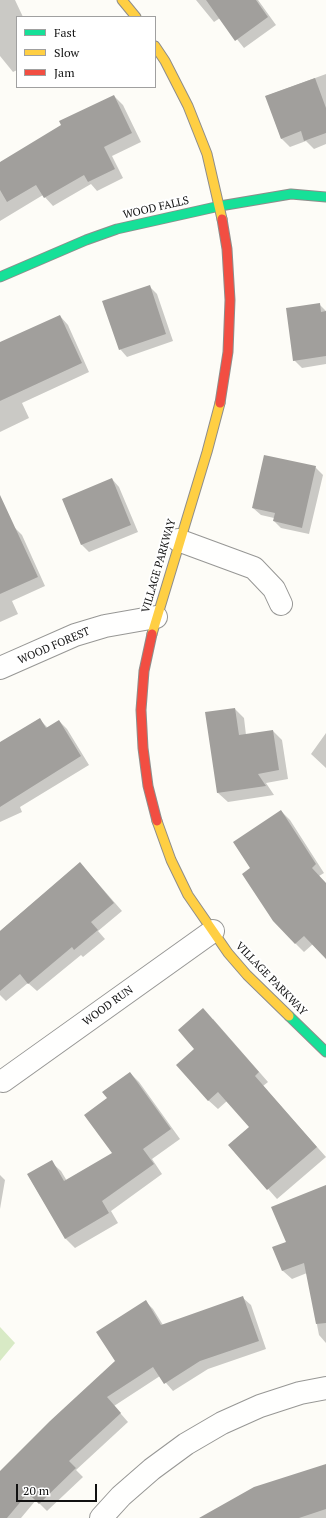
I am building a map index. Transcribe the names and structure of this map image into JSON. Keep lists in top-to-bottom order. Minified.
{"streets":{"street":["WOOD FALLS","VILLAGE PARKWAY","WOOD FOREST","WOOD RUN"]},"crossings":[["WOOD FALLS","VILLAGE PARKWAY"],["VILLAGE PARKWAY","WOOD FOREST"],["VILLAGE PARKWAY","WOOD RUN"]],"legend":["Fast","Slow","Jam"],"scale_bar":"20 m"}
